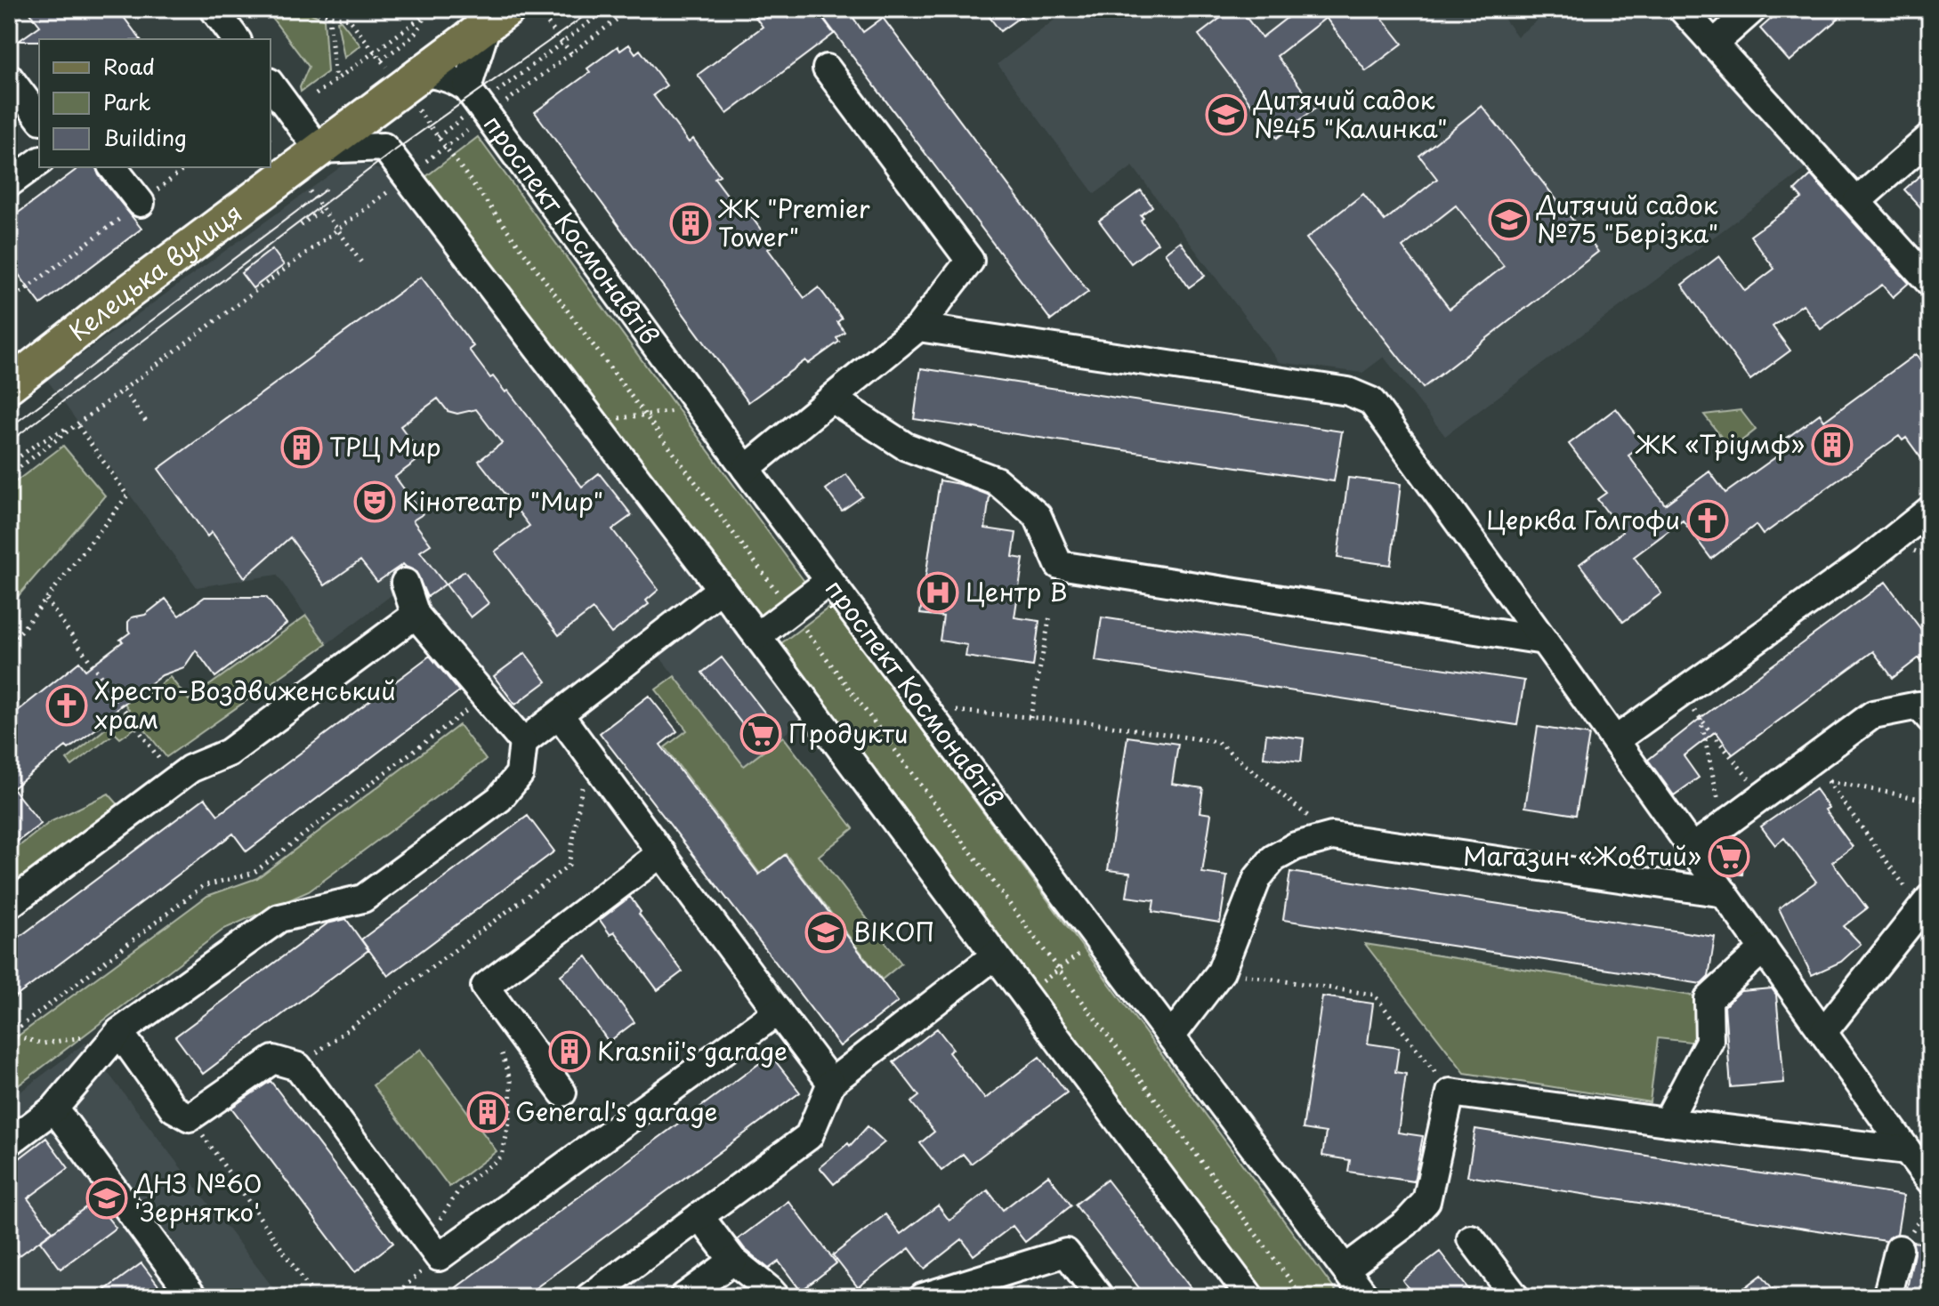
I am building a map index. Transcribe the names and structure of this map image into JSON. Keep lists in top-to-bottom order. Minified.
{"streets":{"main road":["Келецька вулиця"],"street":["проспект Космонавтів"]},"places":{"school or university":["Дитячий садок №45 \"Калинка\"","Дитячий садок №75 \"Берізка\"","ВІКОП","ДНЗ №60 'Зернятко'"],"building":["ЖК \"Premier Tower\"","ЖК «Тріумф»","ТРЦ Мир","Krasnii's garage","General's garage"],"theatre":["Кінотеатр \"Мир\""],"church":["Церква Голгофи","Хресто-Воздвиженський храм"],"hospital":["Центр В"],"supermarket":["Продукти","Магазин «Жовтий»"]},"legend":["Road","Park","Building"]}
